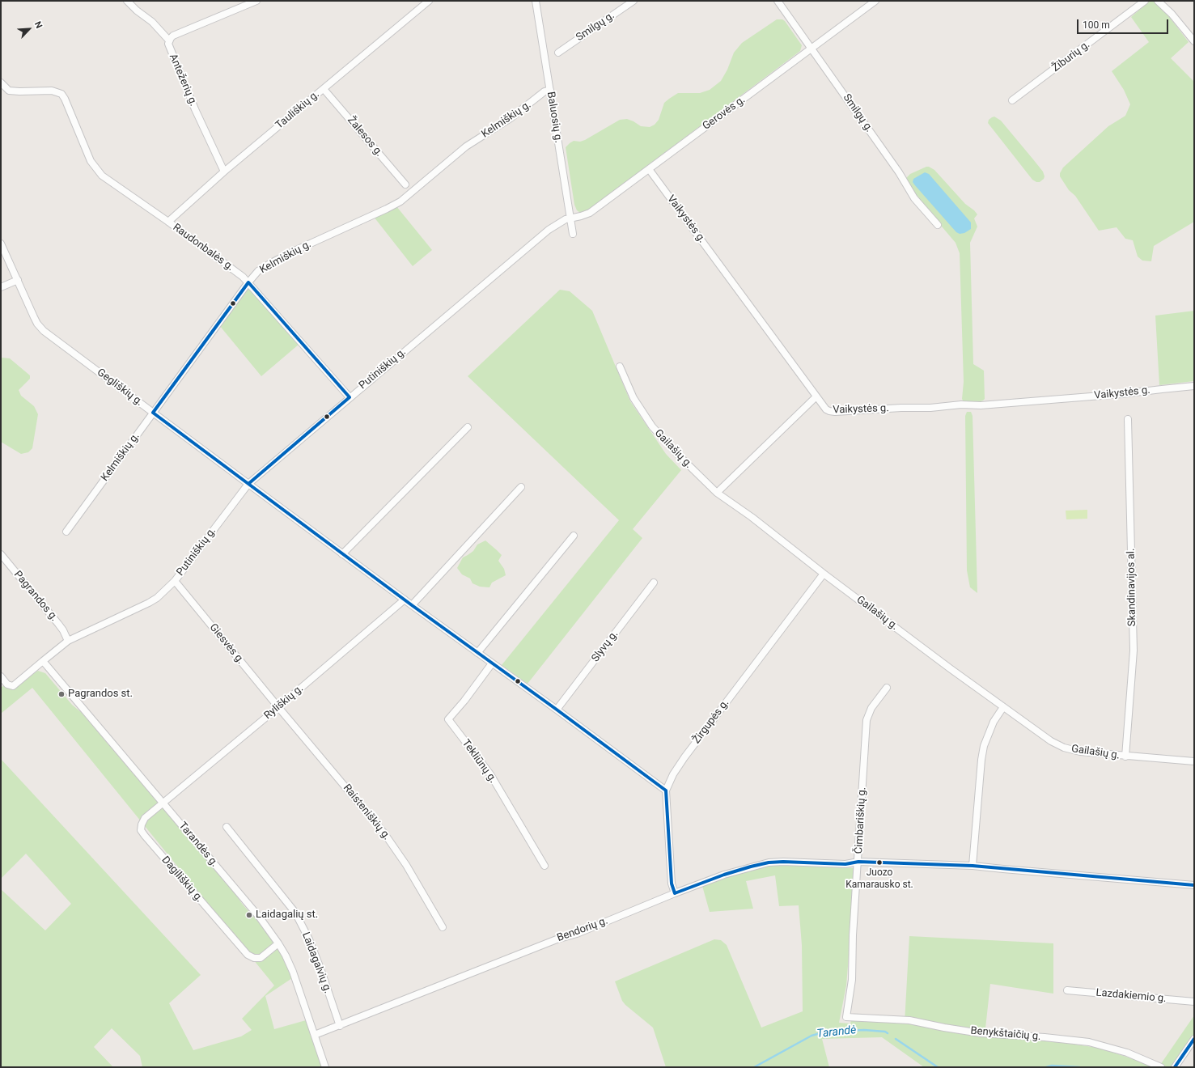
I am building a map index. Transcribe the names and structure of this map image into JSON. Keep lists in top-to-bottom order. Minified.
{"streets":{"street":["Smilgų g.","Žiburių g.","Antežerių g.","Tauliškių g.","Gerovės g.","Baluosių g.","Kelmiškių g.","Žalesos g.","Vaikystės g.","Raudonbalės g.","Putiniškių g.","Gegliškių g.","Gailašių g.","Skandinavijos al.","Pagrandos g.","Giesvės g.","Slyvų g.","Ryliškių g.","Žirgupės g.","Tekliūnų g.","Raisteniškių g.","Čimbariškių g.","Tarandės g.","Dagiliškių g.","Bendorių g.","Laidagalvių g.","Lazdakiemio g.","Benykštaičių g."]},"crossings":[["Smilgų g.","Gerovės g."],["Antežerių g.","Tauliškių g."],["Tauliškių g.","Žalesos g."],["Tauliškių g.","Raudonbalės g."],["Gerovės g.","Baluosių g."],["Gerovės g.","Vaikystės g."],["Gerovės g.","Putiniškių g."],["Baluosių g.","Kelmiškių g."],["Baluosių g.","Putiniškių g."],["Kelmiškių g.","Raudonbalės g."],["Kelmiškių g.","Gegliškių g."],["Raudonbalės g.","Putiniškių g."],["Putiniškių g.","Gegliškių g."],["Putiniškių g.","Pagrandos g."],["Putiniškių g.","Giesvės g."],["Putiniškių g.","Tarandės g."],["Gegliškių g.","Slyvų g."],["Gegliškių g.","Ryliškių g."],["Gegliškių g.","Žirgupės g."],["Gegliškių g.","Tekliūnų g."],["Gailašių g.","Skandinavijos al."],["Gailašių g.","Žirgupės g."],["Giesvės g.","Ryliškių g."],["Giesvės g.","Raisteniškių g."],["Ryliškių g.","Raisteniškių g."],["Ryliškių g.","Tarandės g."],["Ryliškių g.","Dagiliškių g."],["Žirgupės g.","Bendorių g."],["Čimbariškių g.","Bendorių g."],["Čimbariškių g.","Benykštaičių g."],["Tarandės g.","Dagiliškių g."],["Tarandės g.","Bendorių g."],["Bendorių g.","Laidagalvių g."]],"water":["Tarandė"],"places":["Pagrandos st.","Juozo Kamarausko st.","Laidagalių st."],"scale_bar":"100 m","north":"top right"}
